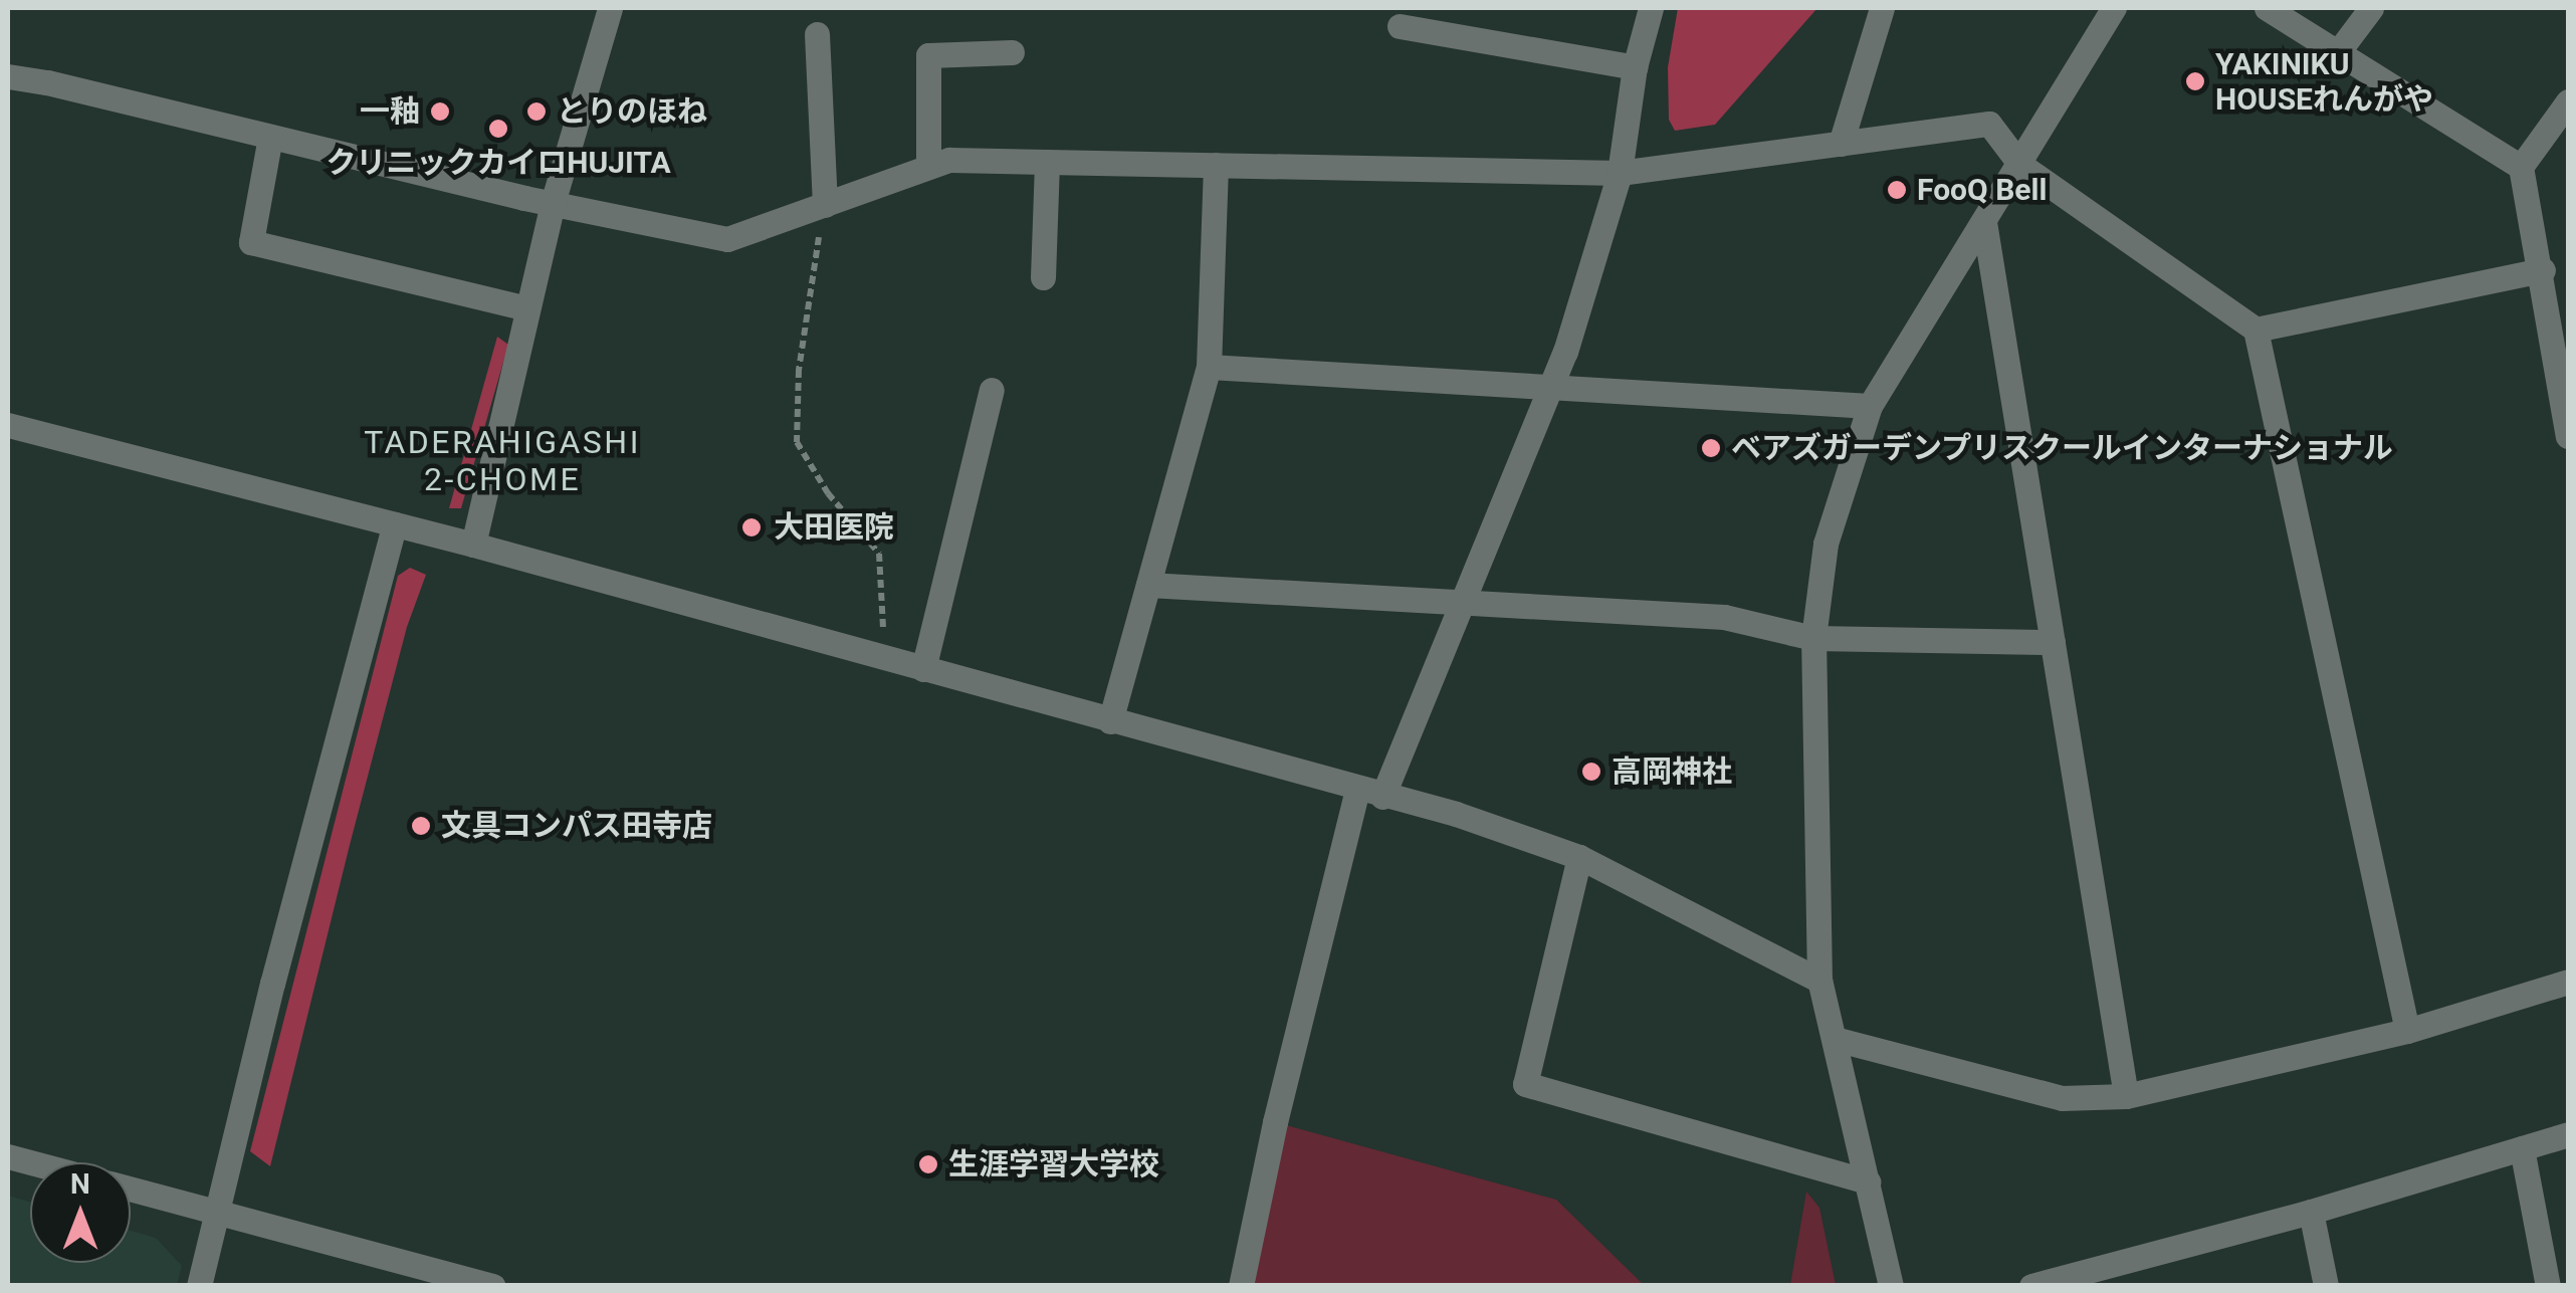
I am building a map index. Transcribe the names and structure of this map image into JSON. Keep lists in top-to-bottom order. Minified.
{"districts":["TADERAHIGASHI 2-CHOME"],"places":["YAKINIKU HOUSEれんがや","一釉","とりのほね","クリニックカイロHUJITA","FooQ Bell","ベアズガーデンプリスクールインターナショナル","大田医院","高岡神社","文具コンパス田寺店","生涯学習大学校"],"north":"top"}
